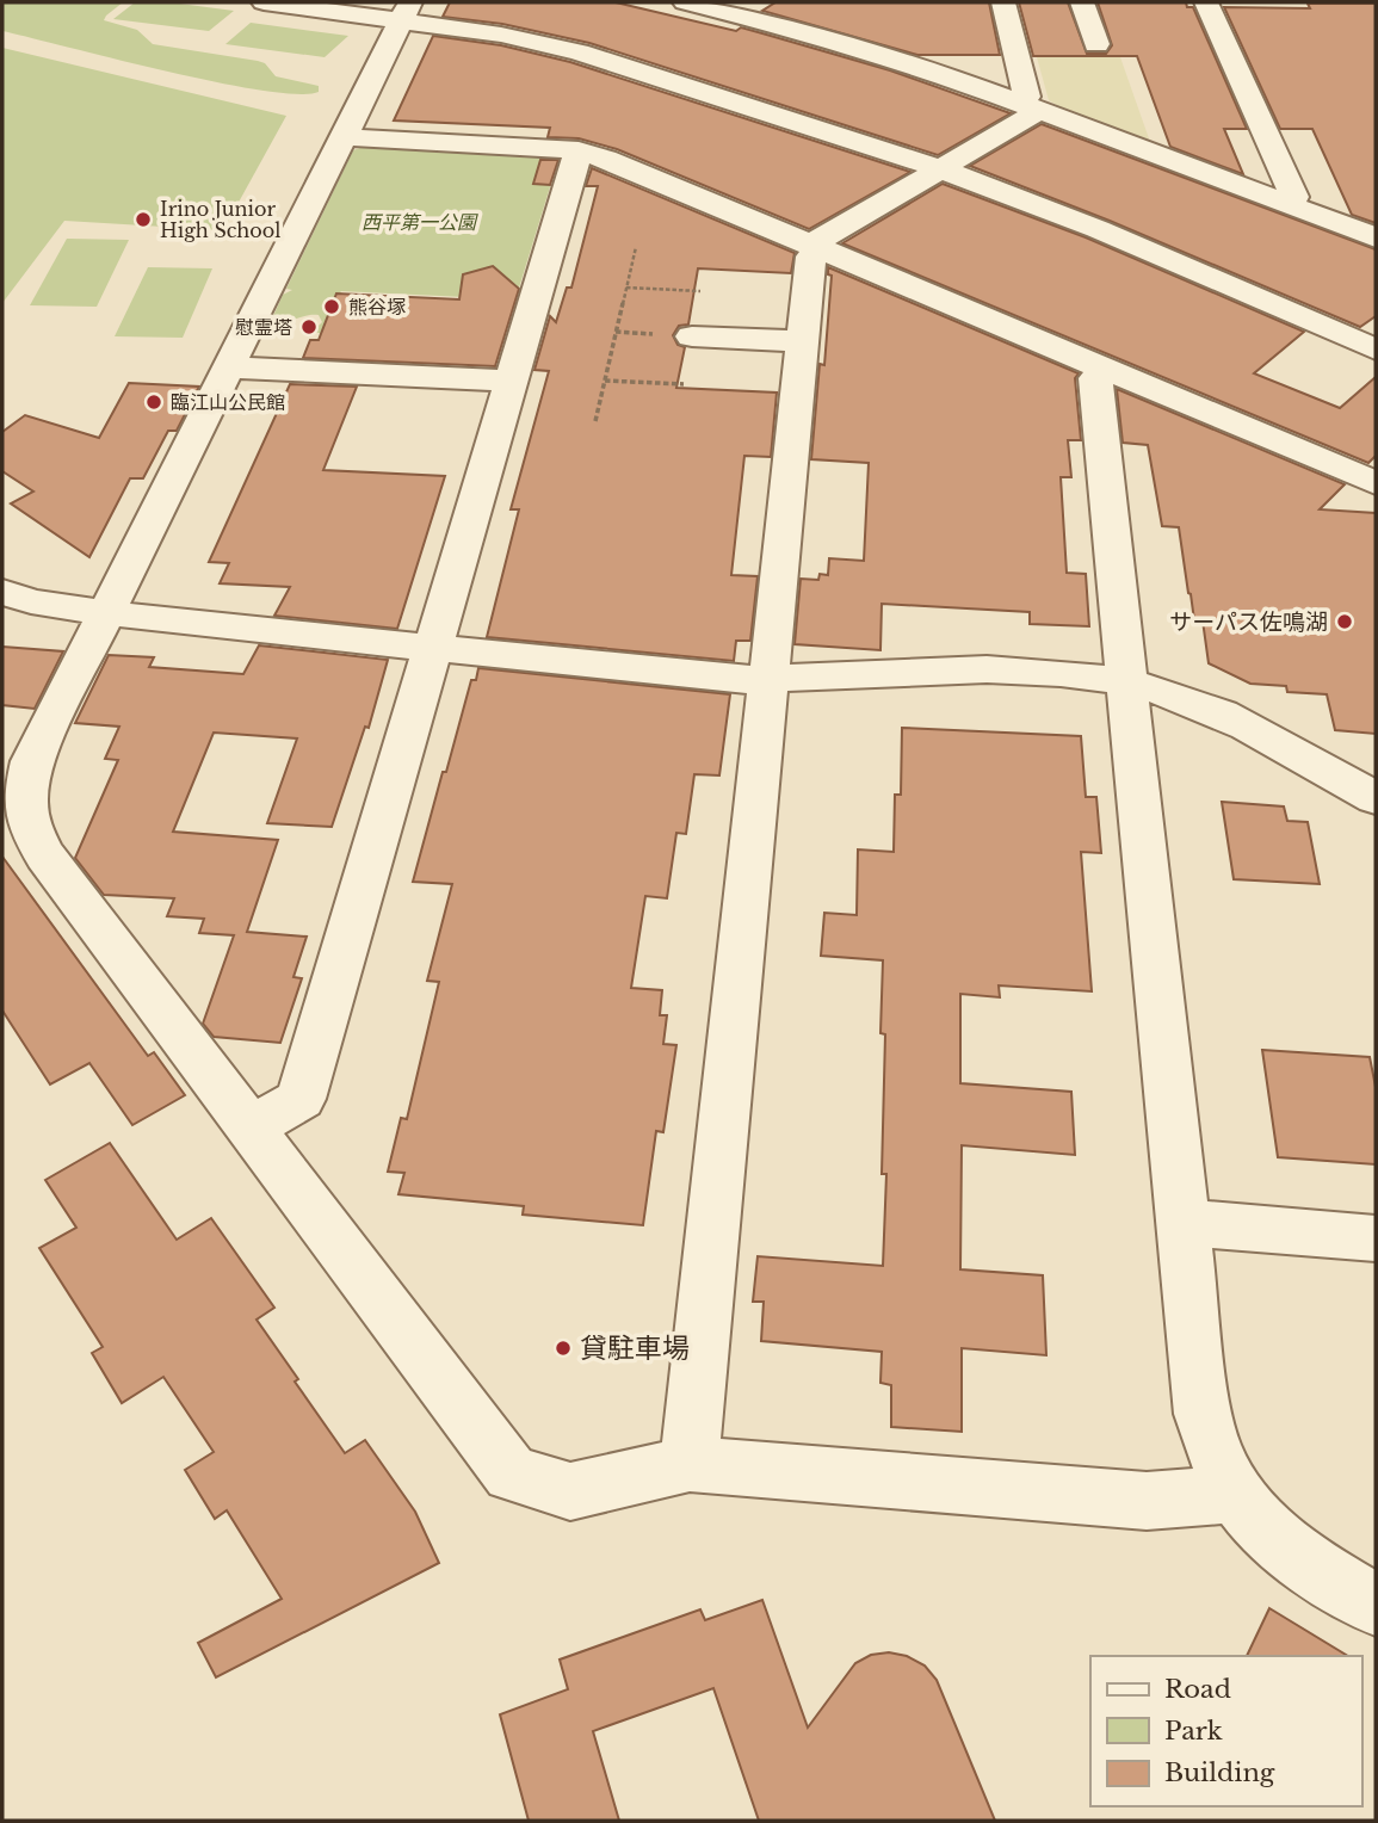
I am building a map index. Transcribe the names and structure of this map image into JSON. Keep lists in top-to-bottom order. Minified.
{"parks":["西平第一公園"],"places":["Irino Junior High School","熊谷塚","慰霊塔","臨江山公民館","サーパス佐鳴湖","貸駐車場"],"legend":["Road","Park","Building"]}
